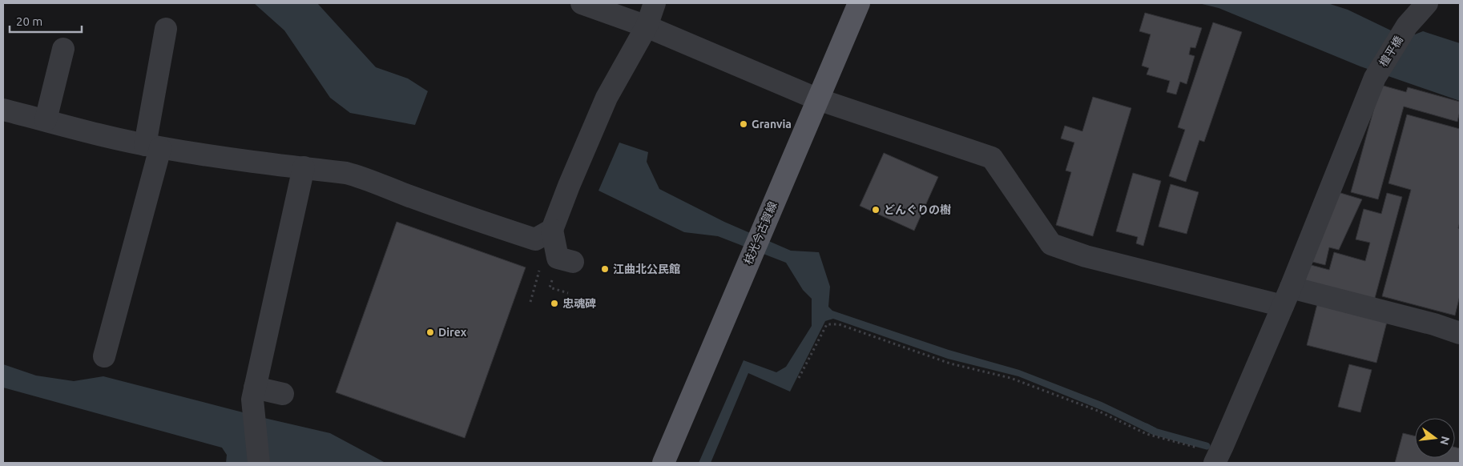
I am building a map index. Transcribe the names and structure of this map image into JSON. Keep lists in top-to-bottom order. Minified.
{"streets":{"main road":["枝光今古賀線"],"street":["檀平橋"]},"places":["Granvia","どんぐりの樹","江曲北公民館","忠魂碑","Direx"],"scale_bar":"20 m","north":"right"}
